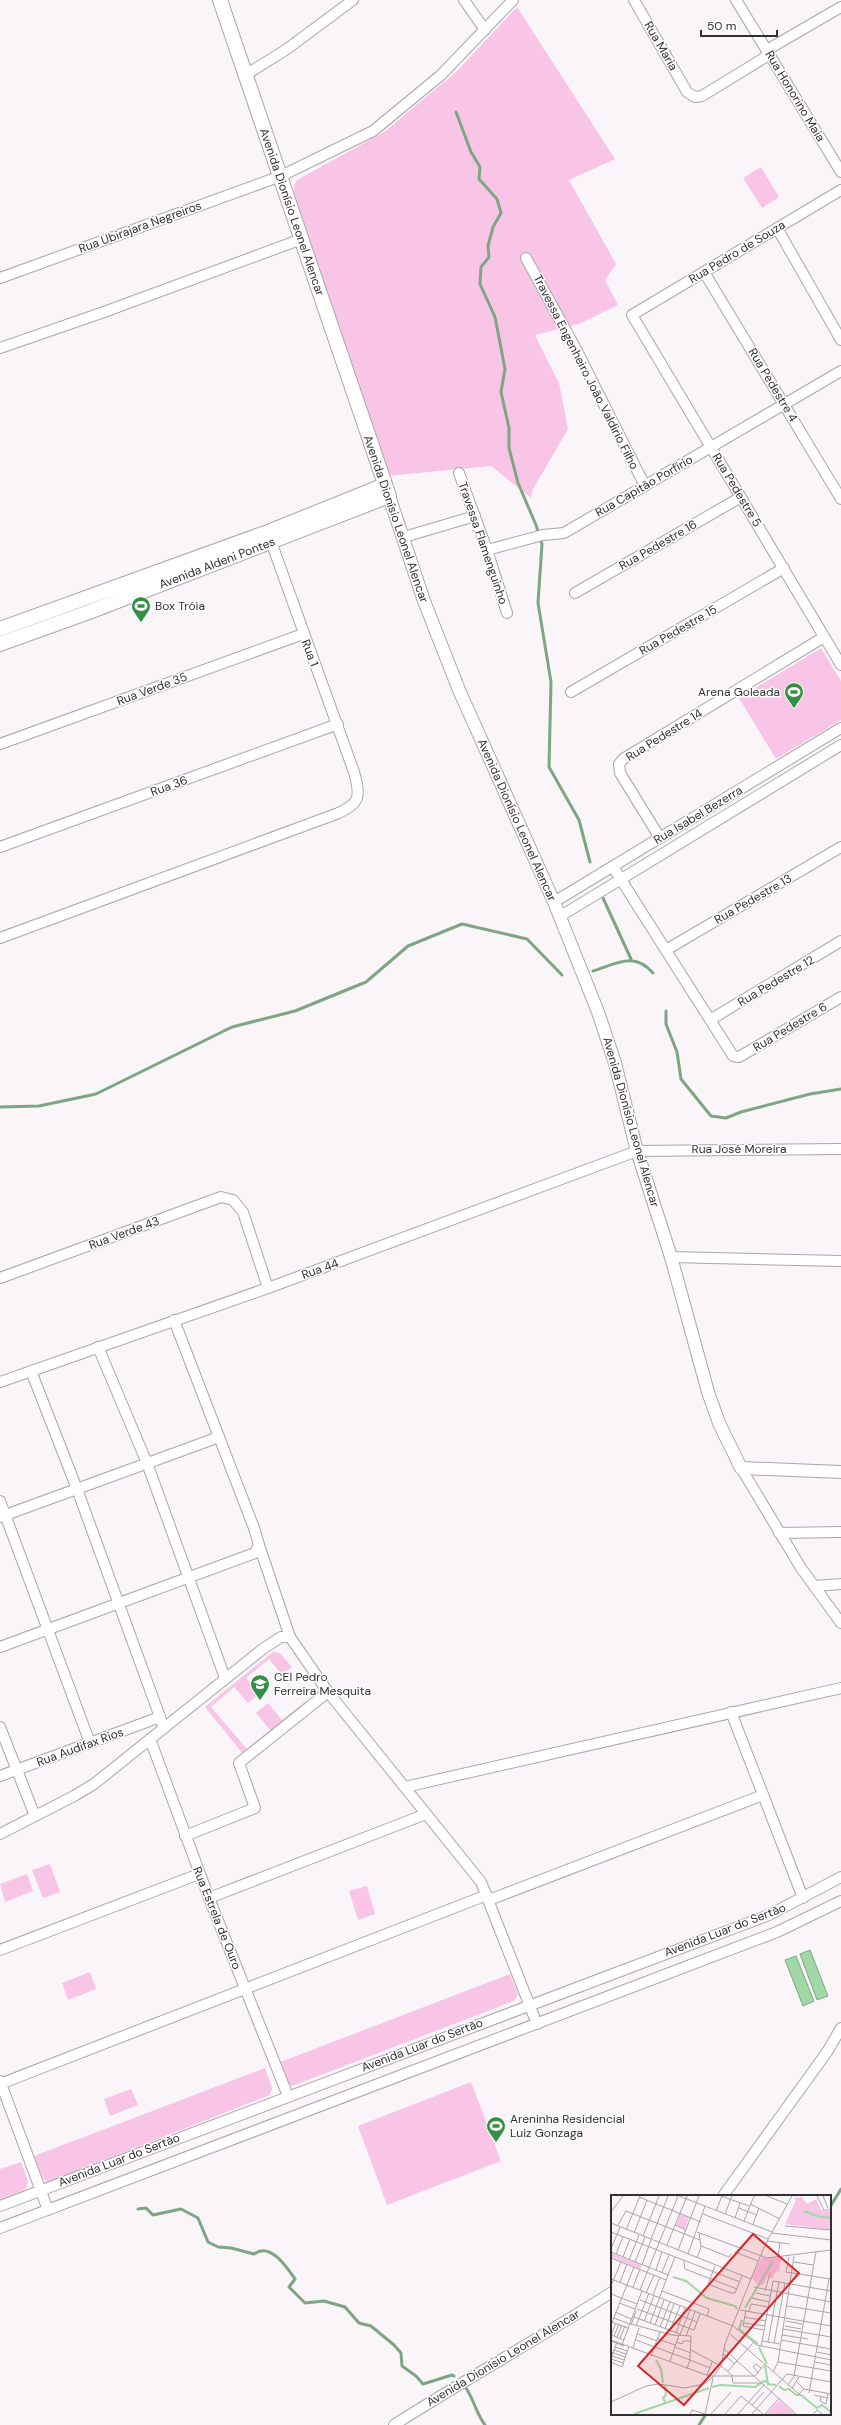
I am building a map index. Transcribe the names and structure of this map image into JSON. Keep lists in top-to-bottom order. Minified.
{"streets":{"main road":["Avenida Dionísio Leonel Alencar","Avenida Aldeni Pontes"],"street":["Rua Maria","Rua Honorino Maia","Rua Ubirajara Negreiros","Rua Pedro de Souza","Travessa Engenheiro João Valdirio Filho","Rua Pedestre 4","Rua Capitão Porfírio","Rua Pedestre 5","Travessa Flamenguinho","Rua Pedestre 16","Rua Pedestre 15","Rua 1","Rua Verde 35","Rua Pedestre 14","Rua 36","Rua Isabel Bezerra","Rua Pedestre 13","Rua Pedestre 12","Rua Pedestre 6","Rua José Moreira","Rua Verde 43","Rua 44","Rua Audifax Rios","Rua Estrela de Ouro","Avenida Luar do Sertão"]},"crossings":[["Rua Maria","Rua Honorino Maia"],["Avenida Dionísio Leonel Alencar","Rua Ubirajara Negreiros"],["Avenida Dionísio Leonel Alencar","Avenida Aldeni Pontes"],["Avenida Dionísio Leonel Alencar","Rua Isabel Bezerra"],["Avenida Dionísio Leonel Alencar","Rua José Moreira"],["Avenida Dionísio Leonel Alencar","Rua 44"],["Rua Pedro de Souza","Rua Pedestre 4"],["Rua Pedro de Souza","Rua Pedestre 5"],["Travessa Engenheiro João Valdirio Filho","Rua Capitão Porfírio"],["Rua Pedestre 4","Rua Capitão Porfírio"],["Rua Capitão Porfírio","Rua Pedestre 5"],["Rua Capitão Porfírio","Travessa Flamenguinho"],["Rua Pedestre 5","Rua Pedestre 16"],["Rua Pedestre 5","Rua Pedestre 15"],["Rua Pedestre 5","Rua Pedestre 14"],["Avenida Aldeni Pontes","Rua 1"],["Rua 1","Rua Verde 35"],["Rua 1","Rua 36"],["Rua Pedestre 14","Rua Isabel Bezerra"],["Rua Pedestre 12","Rua Pedestre 6"],["Rua José Moreira","Rua 44"],["Rua Verde 43","Rua 44"],["Rua Estrela de Ouro","Avenida Luar do Sertão"]],"places":{"sports":["Box Tróia","Arena Goleada","Areninha Residencial Luiz Gonzaga"],"school or university":["CEI Pedro Ferreira Mesquita"]},"scale_bar":"50 m"}
